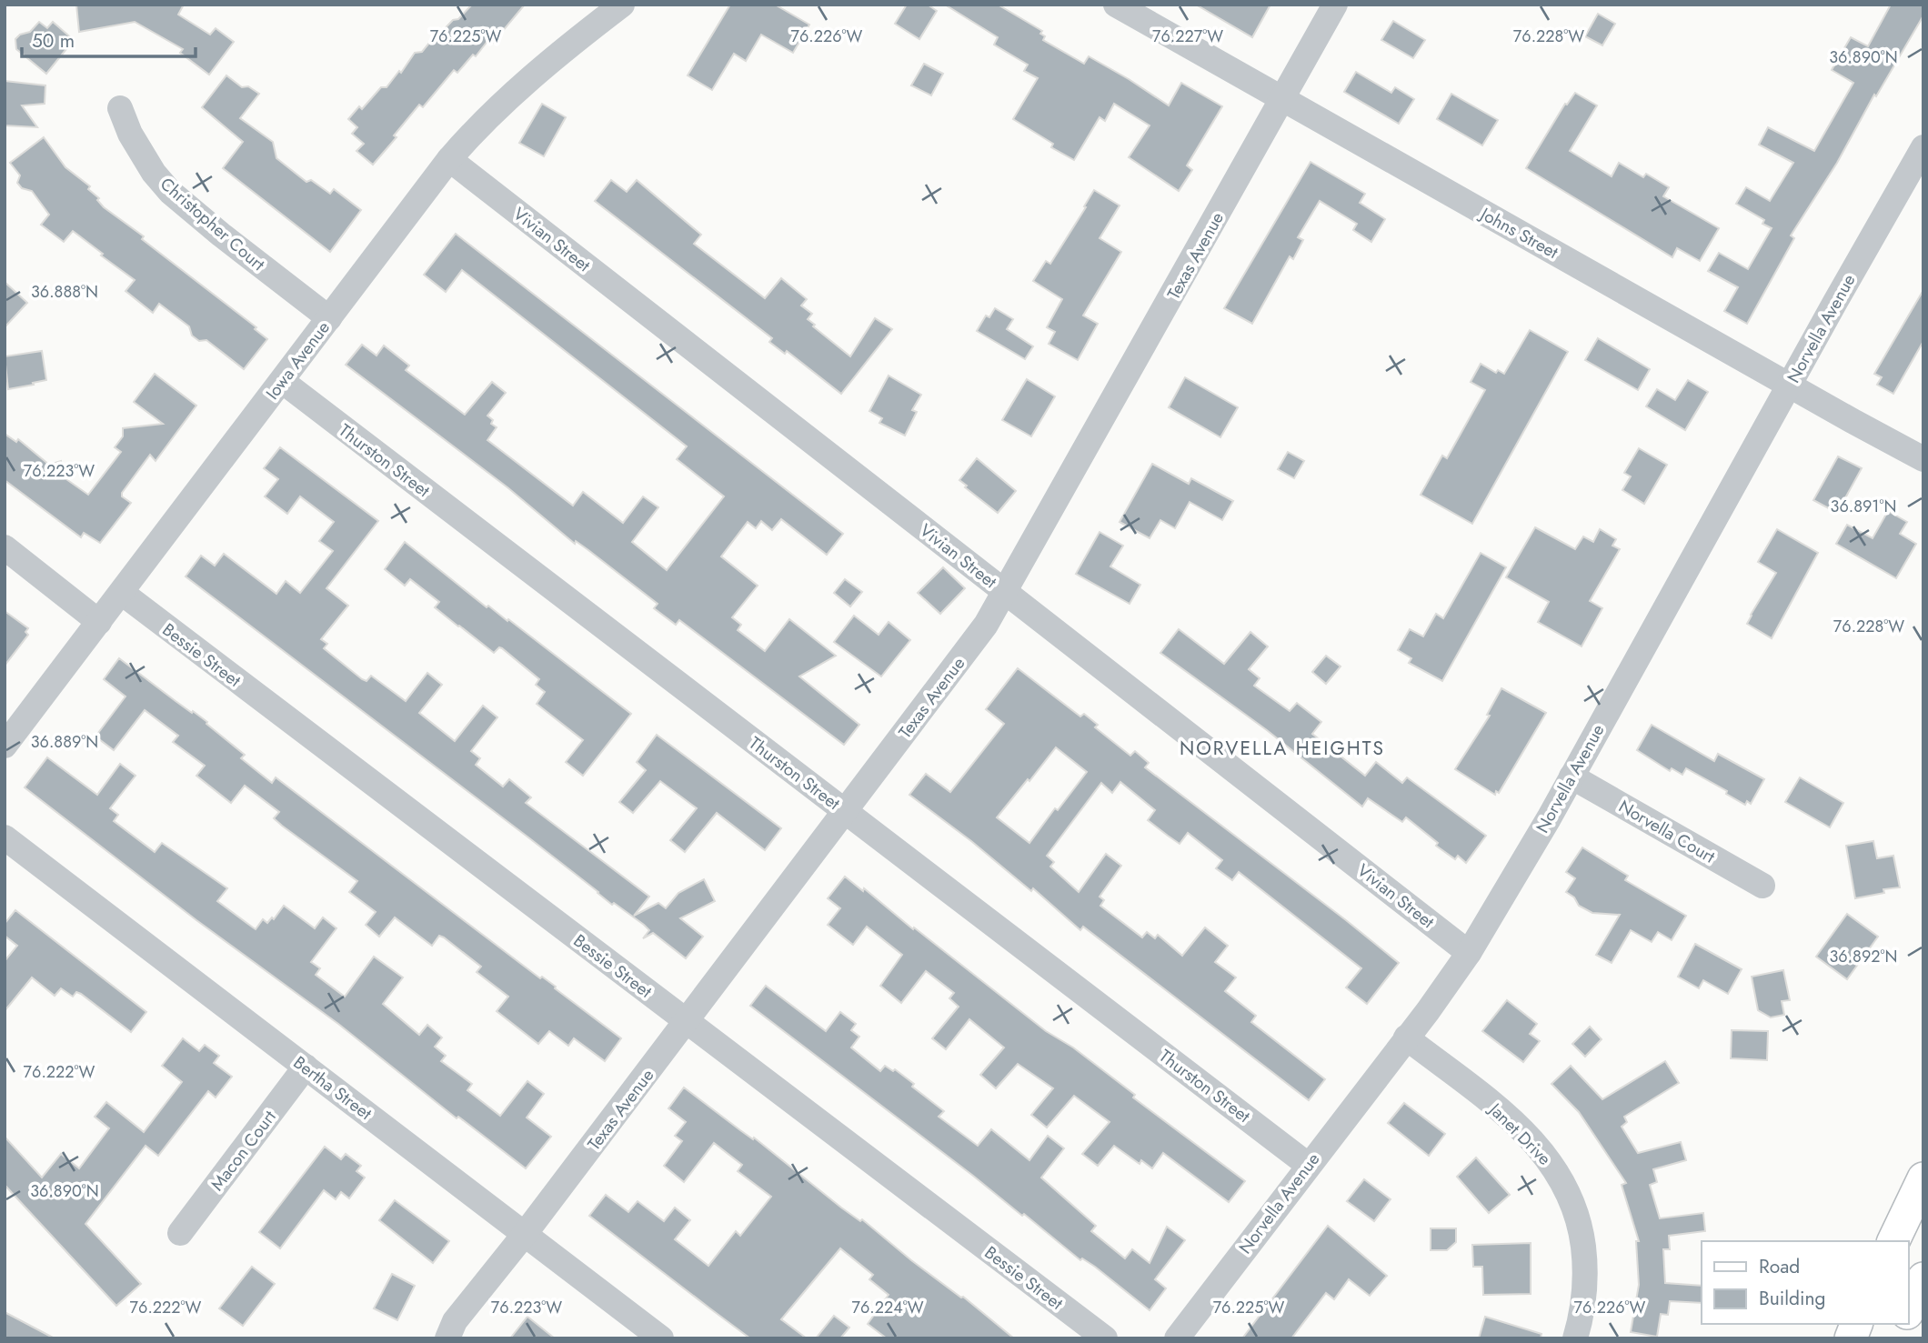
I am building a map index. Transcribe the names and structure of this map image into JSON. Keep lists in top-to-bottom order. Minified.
{"streets":{"street":["Christopher Court","Johns Street","Vivian Street","Texas Avenue","Norvella Avenue","Iowa Avenue","Thurston Street","Bessie Street","Norvella Court","Bertha Street","Janet Drive","Macon Court"]},"crossings":[["Christopher Court","Iowa Avenue"],["Johns Street","Texas Avenue"],["Johns Street","Norvella Avenue"],["Vivian Street","Texas Avenue"],["Vivian Street","Norvella Avenue"],["Vivian Street","Iowa Avenue"],["Texas Avenue","Thurston Street"],["Texas Avenue","Bessie Street"],["Texas Avenue","Bertha Street"],["Norvella Avenue","Thurston Street"],["Norvella Avenue","Norvella Court"],["Norvella Avenue","Janet Drive"],["Iowa Avenue","Thurston Street"],["Iowa Avenue","Bessie Street"],["Bertha Street","Macon Court"]],"districts":["NORVELLA HEIGHTS"],"legend":["Road","Building"],"scale_bar":"50 m","coordinates":["76.226°W","76.227°W","76.228°W","76.225°W","36.890°N","36.888°N","76.223°W","36.891°N","36.889°N","36.892°N","76.222°W","76.224°W"]}
